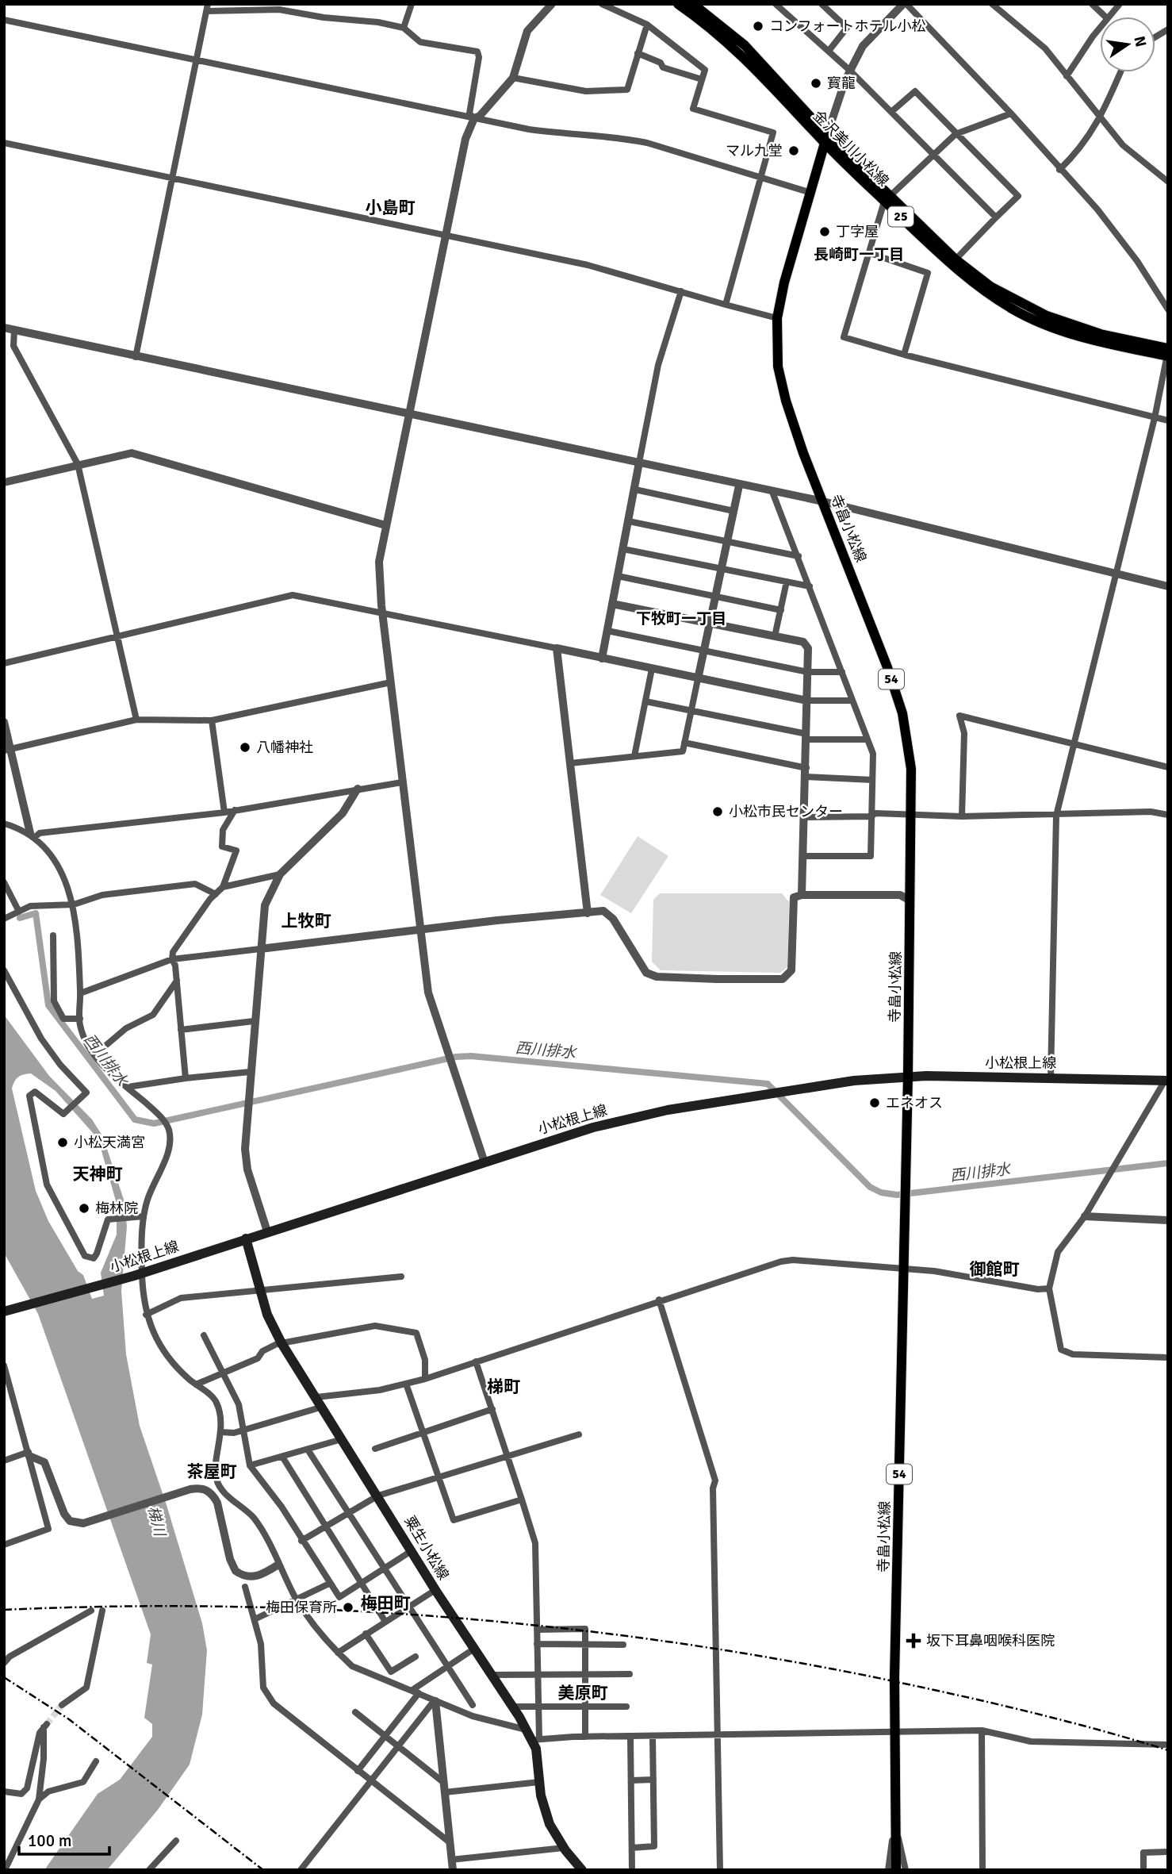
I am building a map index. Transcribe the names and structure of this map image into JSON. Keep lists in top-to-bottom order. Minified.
{"streets":{"main road":["金沢美川小松線","25","寺畠小松線","54","小松根上線","粟生小松線"]},"crossings":[["金沢美川小松線","25"],["金沢美川小松線","寺畠小松線"],["25","寺畠小松線"],["寺畠小松線","小松根上線"],["小松根上線","粟生小松線"]],"districts":["小島町","長崎町一丁目","下牧町一丁目","上牧町","天神町","御館町","梯町","茶屋町","梅田町","美原町"],"water":["西川排水","梯川"],"places":{"other":["コンフォートホテル小松","寳龍","マル九堂","丁字屋","八幡神社","小松市民センター","エネオス","小松天満宮","梅林院","梅田保育所"],"health":["坂下耳鼻咽喉科医院"]},"scale_bar":"100 m","north":"right"}
